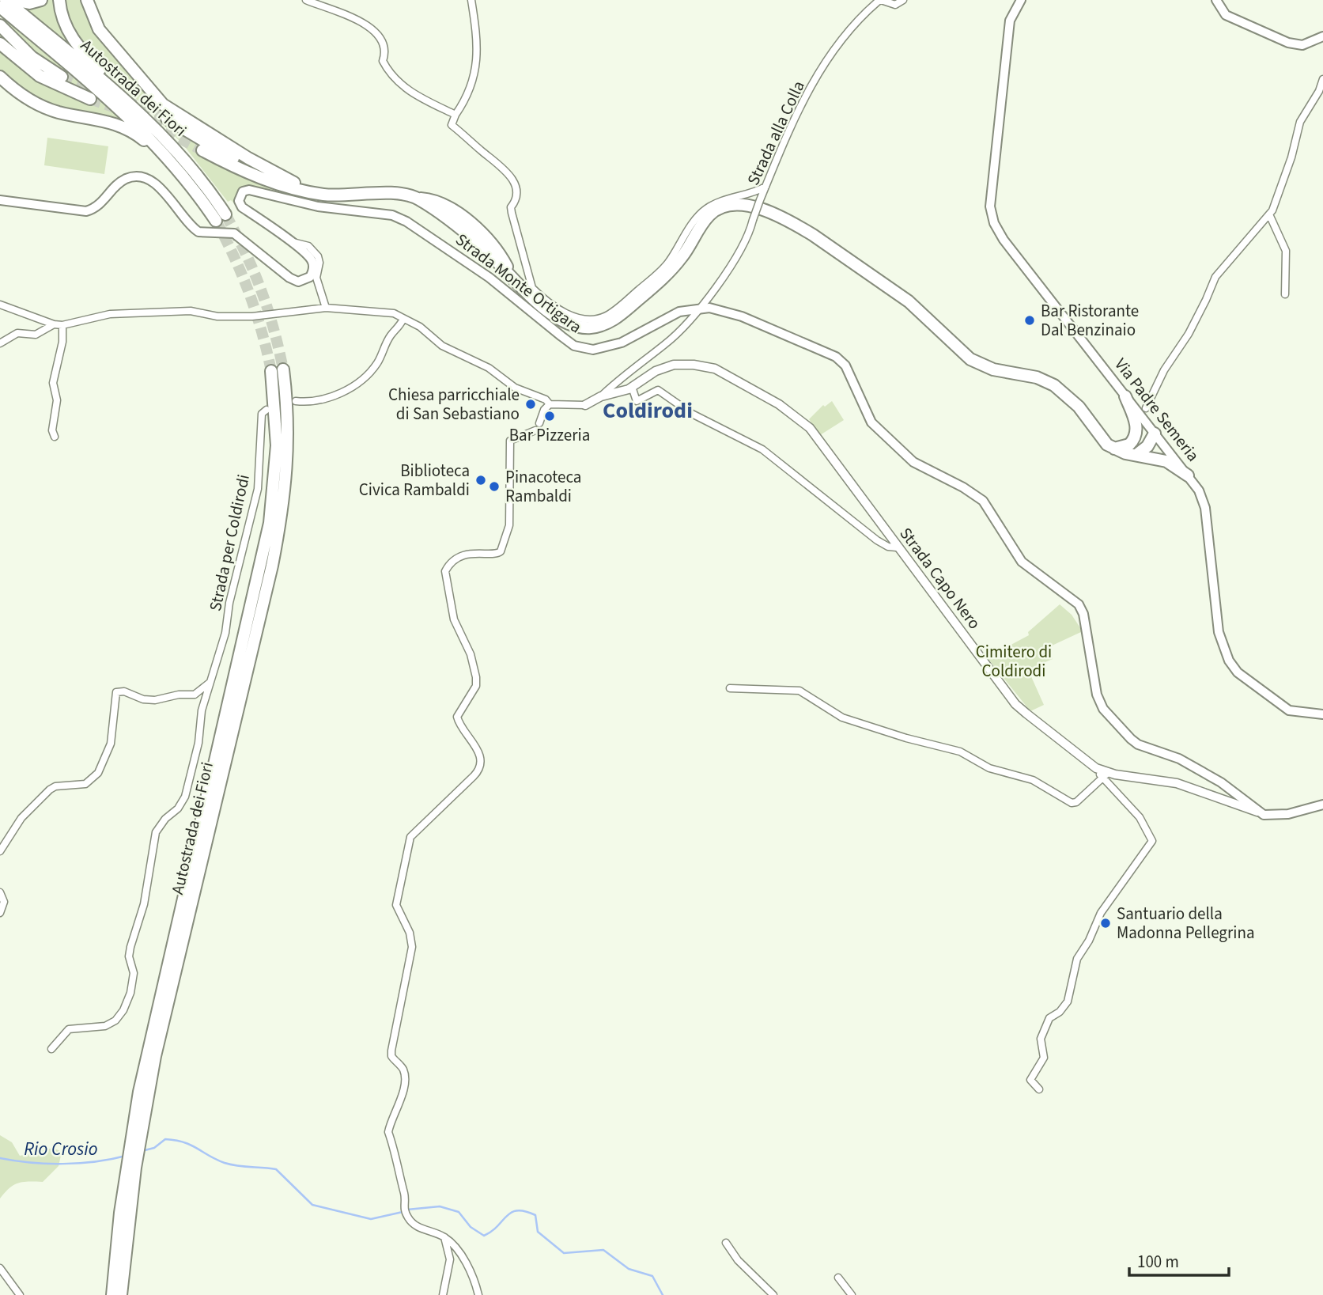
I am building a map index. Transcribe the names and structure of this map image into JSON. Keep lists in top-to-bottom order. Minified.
{"streets":{"highway":["Autostrada dei Fiori"],"main road":["Strada Monte Ortigara","Via Padre Semeria","Strada Capo Nero"],"street":["Strada alla Colla","Strada per Coldirodi"]},"crossings":[["Strada alla Colla","Strada Monte Ortigara"],["Strada alla Colla","Strada Capo Nero"],["Strada Monte Ortigara","Strada Capo Nero"]],"districts":["Coldirodi"],"water":["Rio Crosio"],"parks":["Cimitero di Coldirodi"],"places":["Bar Ristorante Dal Benzinaio","Chiesa parricchiale di San Sebastiano","Bar Pizzeria","Biblioteca Civica Rambaldi","Pinacoteca Rambaldi","Santuario della Madonna Pellegrina"],"scale_bar":"100 m"}
